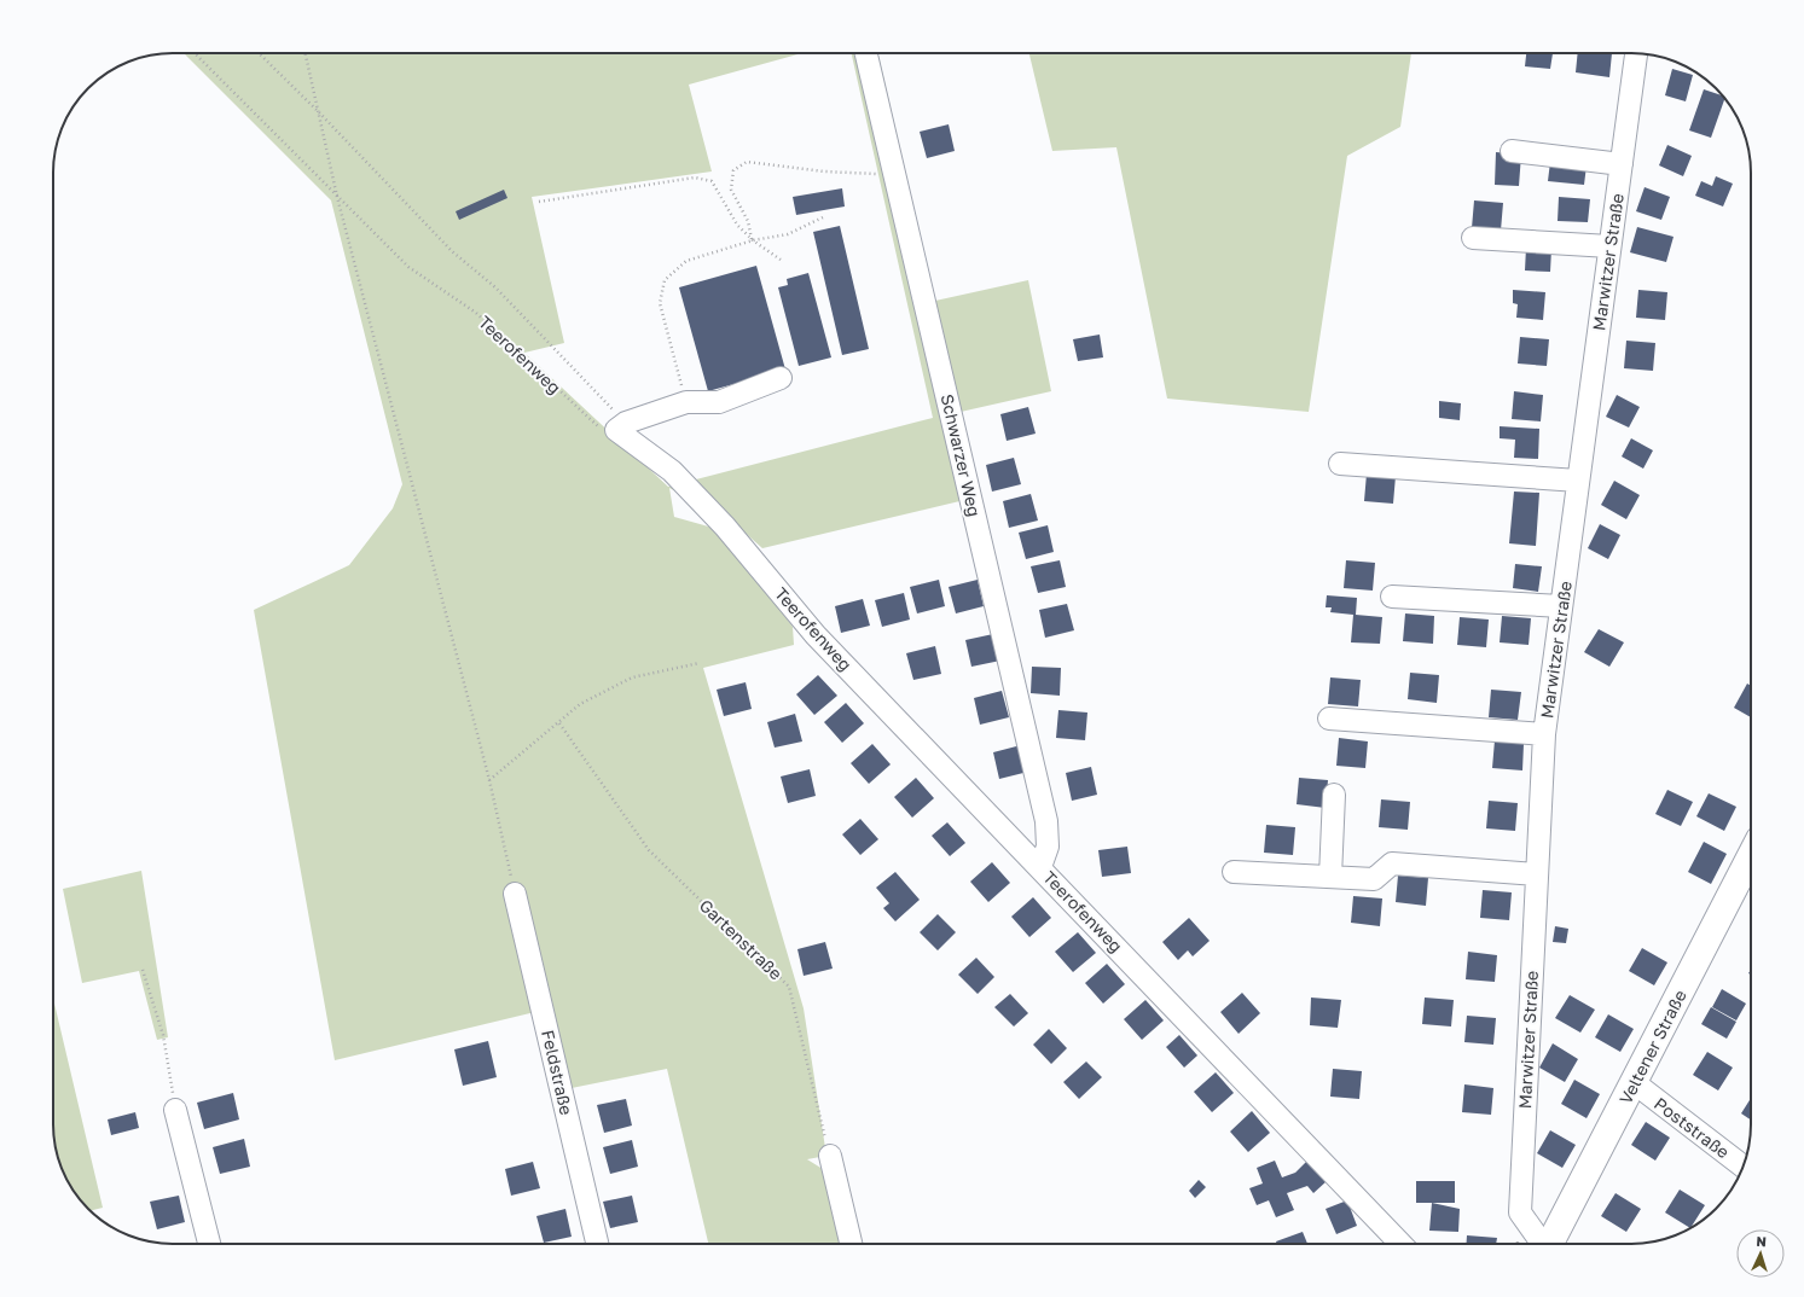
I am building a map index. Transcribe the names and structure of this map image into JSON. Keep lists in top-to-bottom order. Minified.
{"streets":{"main road":["Veltener Straße"],"street":["Marwitzer Straße","Teerofenweg","Schwarzer Weg","Feldstraße","Poststraße"],"path":["Gartenstraße"]},"crossings":[["Teerofenweg","Schwarzer Weg"],["Veltener Straße","Poststraße"]],"north":"top"}
